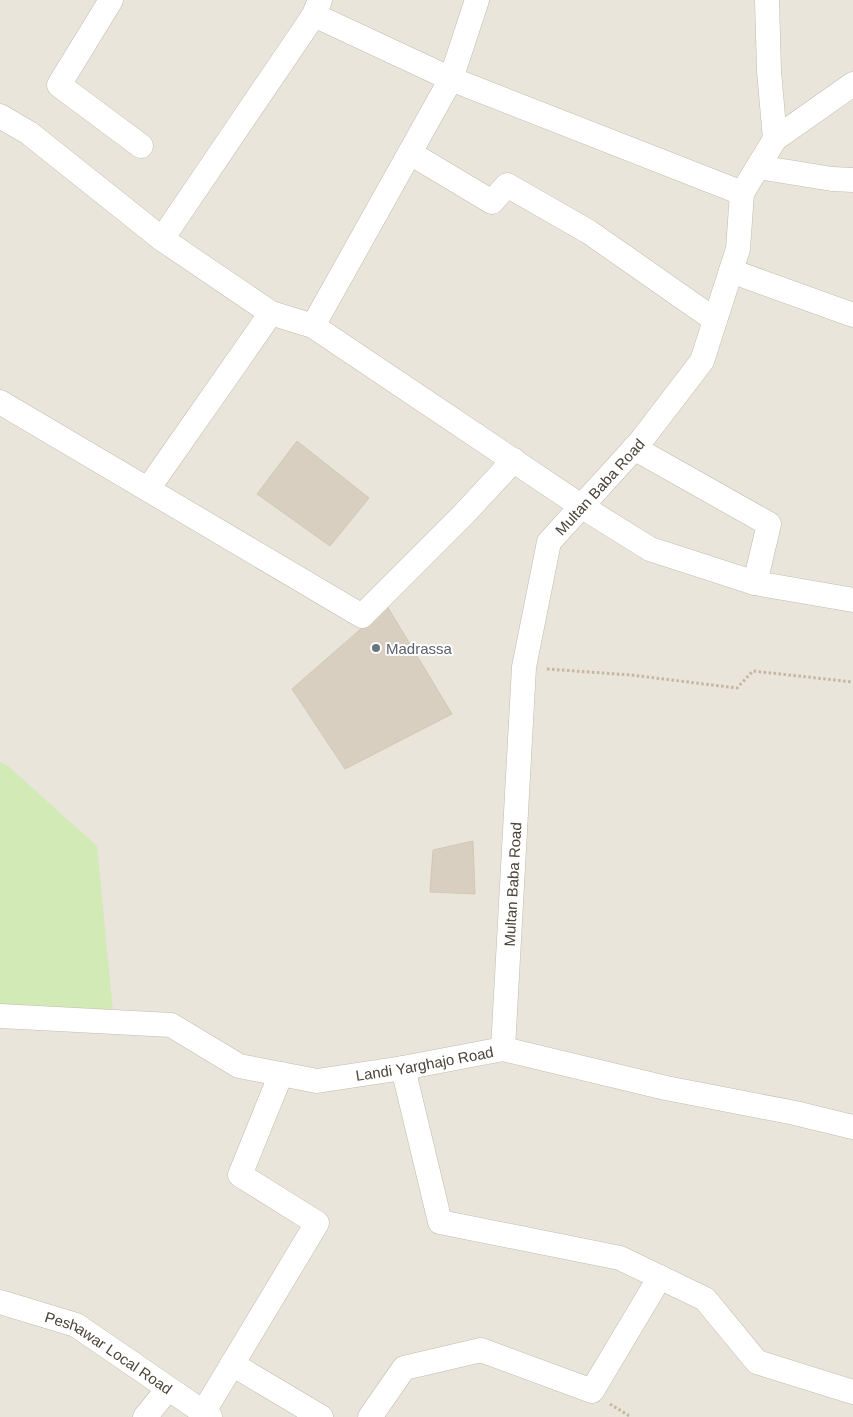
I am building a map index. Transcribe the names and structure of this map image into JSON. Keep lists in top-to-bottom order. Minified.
{"streets":{"street":["Multan Baba Road","Landi Yarghajo Road","Peshawar Local Road"]},"crossings":[["Multan Baba Road","Landi Yarghajo Road"]],"places":["Madrassa"]}
